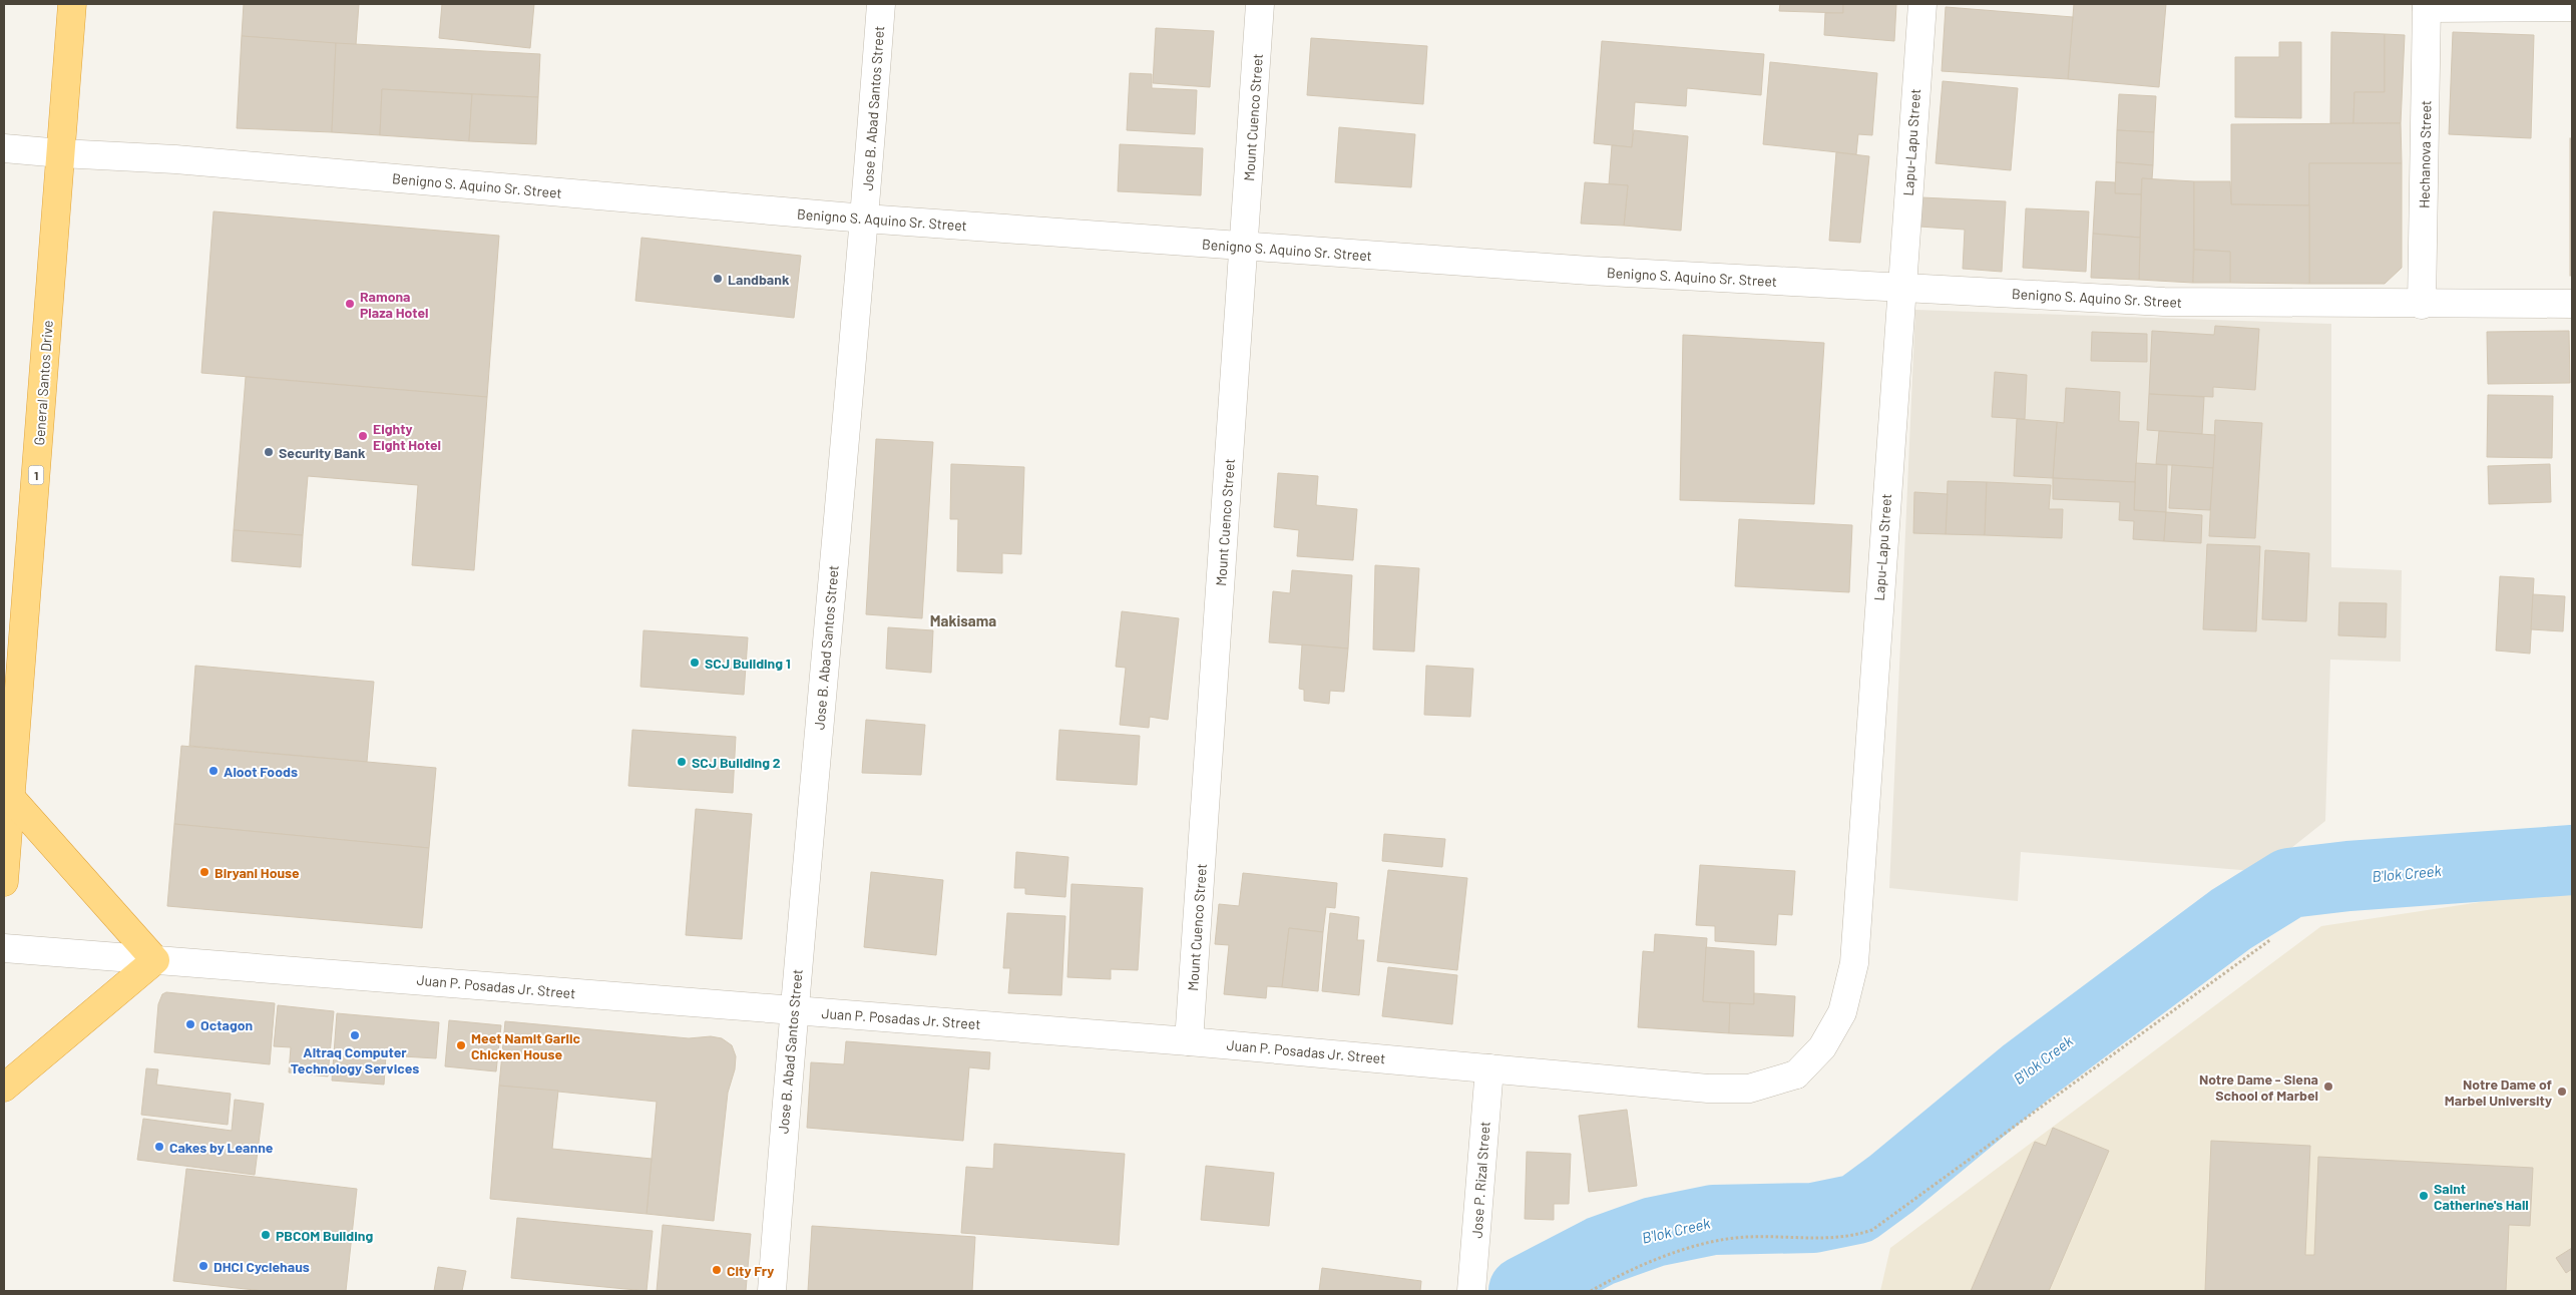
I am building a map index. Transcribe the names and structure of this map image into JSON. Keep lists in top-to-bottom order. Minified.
{"streets":{"highway":["General Santos Drive","1"],"street":["Jose B. Abad Santos Street","Mount Cuenco Street","Lapu-Lapu Street","Hechanova Street","Benigno S. Aquino Sr. Street","Juan P. Posadas Jr. Street","Jose P. Rizal Street"]},"crossings":[["Jose B. Abad Santos Street","Benigno S. Aquino Sr. Street"],["Jose B. Abad Santos Street","Juan P. Posadas Jr. Street"],["Mount Cuenco Street","Benigno S. Aquino Sr. Street"],["Mount Cuenco Street","Juan P. Posadas Jr. Street"],["Lapu-Lapu Street","Benigno S. Aquino Sr. Street"],["Lapu-Lapu Street","Juan P. Posadas Jr. Street"],["Hechanova Street","Benigno S. Aquino Sr. Street"],["Benigno S. Aquino Sr. Street","General Santos Drive"],["Juan P. Posadas Jr. Street","Jose P. Rizal Street"]],"districts":["Makisama"],"water":["B'lok Creek"],"places":["Landbank","Ramona Plaza Hotel","Eighty Eight Hotel","Security Bank","SCJ Building 1","SCJ Building 2","Aloot Foods","Biryani House","Octagon","Altraq Computer Technology Services","Meet Namit Garlic Chicken House","Notre Dame - Siena School of Marbel","Notre Dame of Marbel University","Cakes by Leanne","Saint Catherine's Hall","PBCOM Building","DHCI Cyclehaus","City Fry"]}
